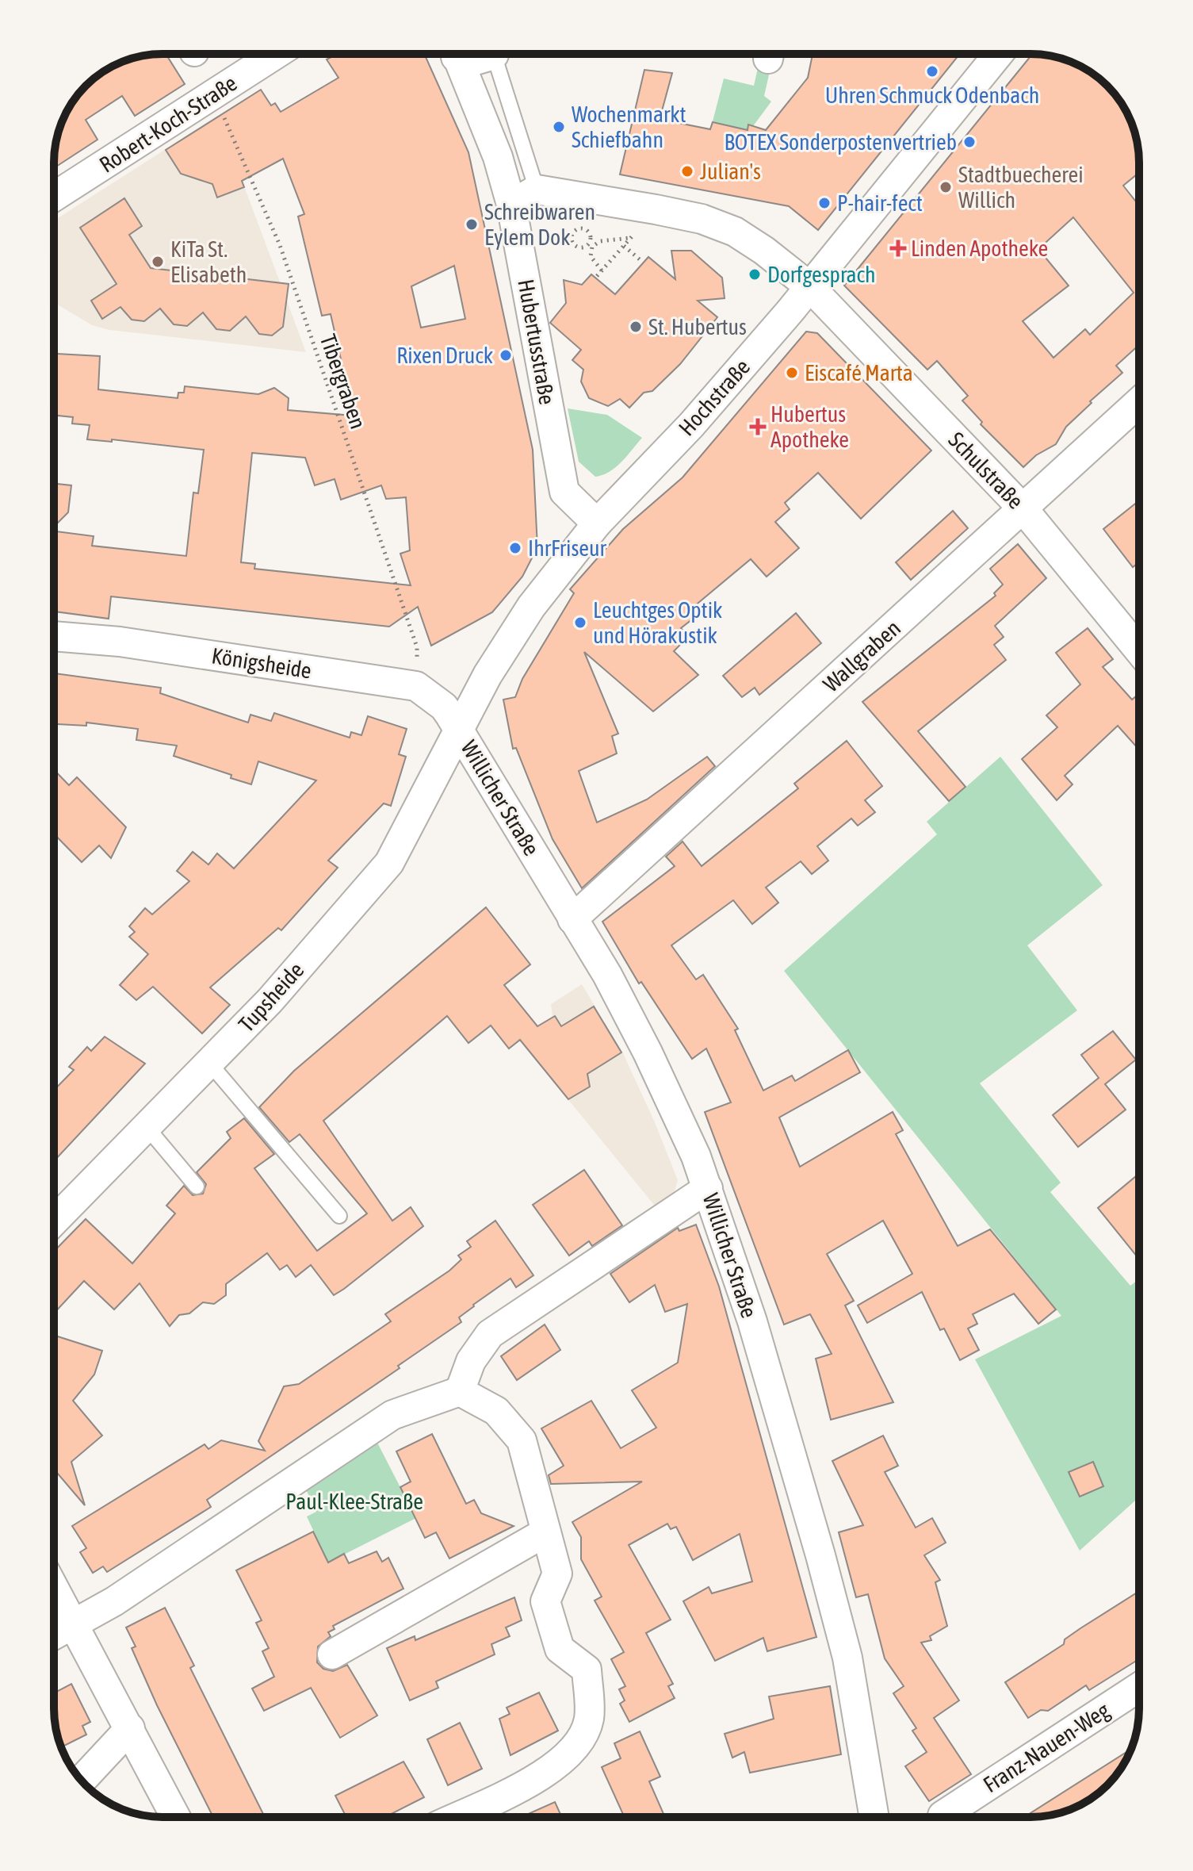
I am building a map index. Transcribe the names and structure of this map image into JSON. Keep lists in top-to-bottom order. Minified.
{"streets":{"street":["Robert-Koch-Straße","Hubertusstraße","Hochstraße","Schulstraße","Wallgraben","Königsheide","Willicher Straße","Tupsheide","Franz-Nauen-Weg"],"path":["Tibergraben"]},"crossings":[["Robert-Koch-Straße","Tibergraben"],["Hubertusstraße","Hochstraße"],["Tibergraben","Königsheide"],["Hochstraße","Schulstraße"],["Hochstraße","Königsheide"],["Hochstraße","Willicher Straße"],["Hochstraße","Tupsheide"],["Schulstraße","Wallgraben"],["Wallgraben","Willicher Straße"],["Königsheide","Willicher Straße"],["Königsheide","Tupsheide"],["Willicher Straße","Tupsheide"]],"parks":["Paul-Klee-Straße"],"places":{"other":["Uhren Schmuck Odenbach","Wochenmarkt Schiefbahn","BOTEX Sonderpostenvertrieb","Julian's","Stadtbuecherei Willich","P-hair-fect","Schreibwaren Eylem Dok","KiTa St. Elisabeth","Dorfgesprach","St. Hubertus","Rixen Druck","Eiscafé Marta","IhrFriseur","Leuchtges Optik und Hörakustik"],"health":["Linden Apotheke","Hubertus Apotheke"]}}
